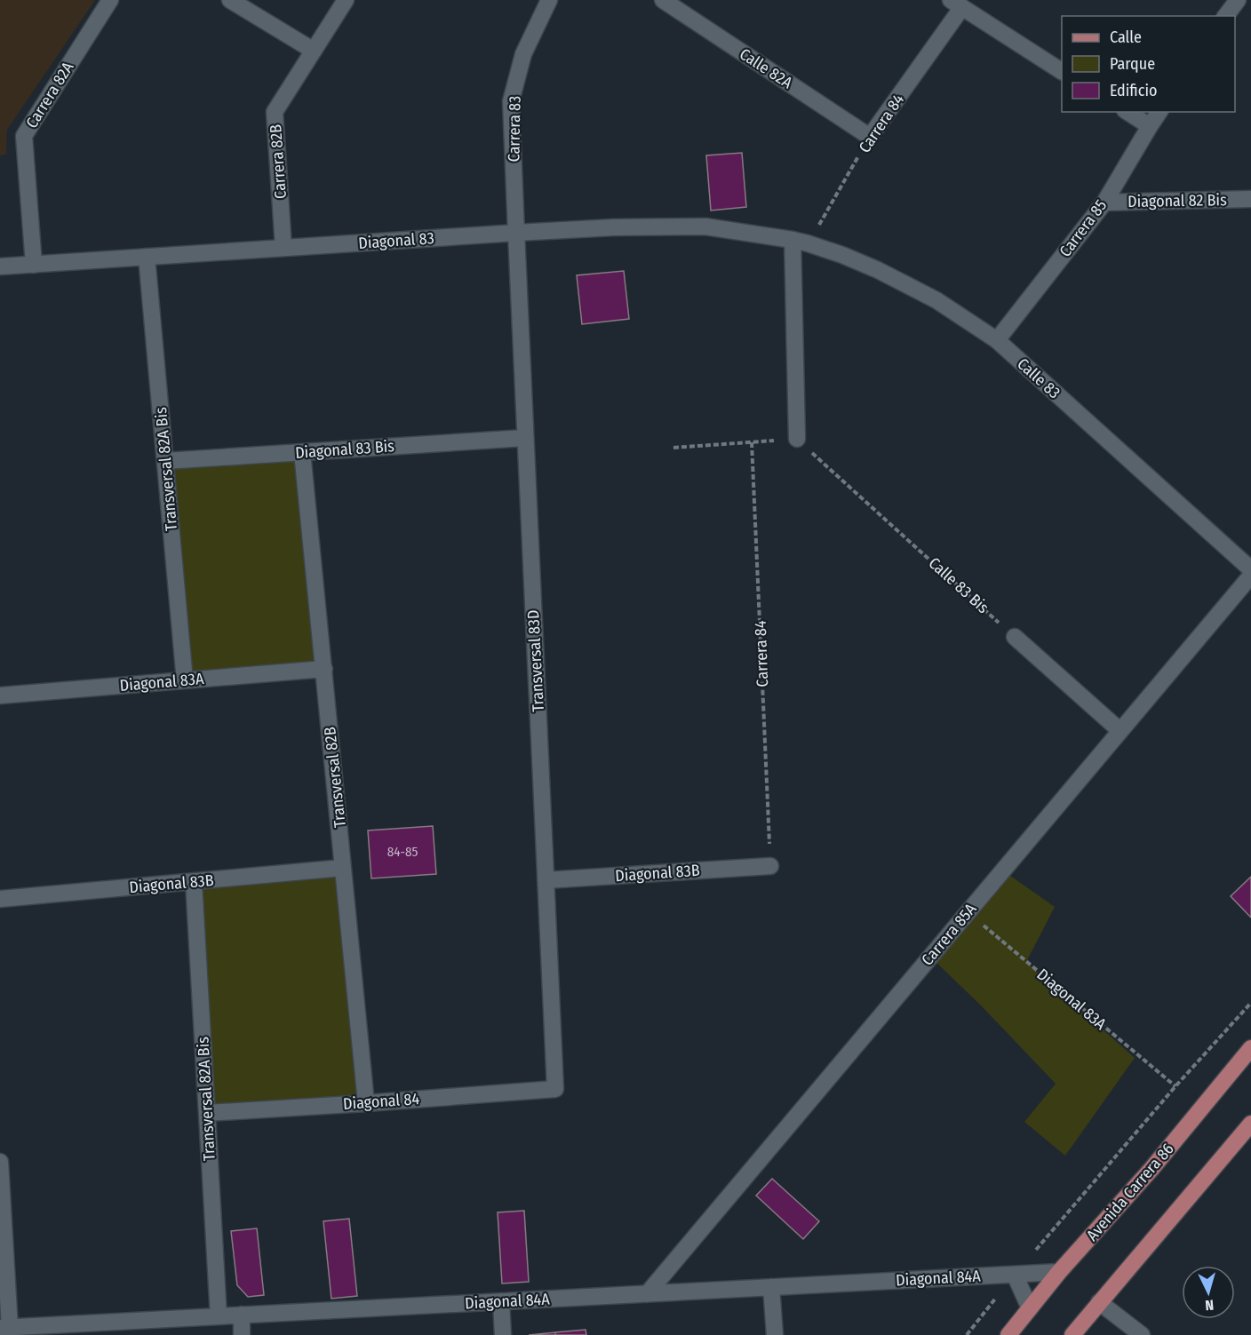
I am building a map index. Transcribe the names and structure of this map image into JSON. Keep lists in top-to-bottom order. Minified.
{"streets":{"main road":["Avenida Carrera 86"],"street":["Calle 82A","Carrera 82A","Carrera 84","Carrera 83","Carrera 82B","Diagonal 82 Bis","Carrera 85","Diagonal 83","Calle 83","Diagonal 83 Bis","Transversal 82A Bis","Transversal 83D","Diagonal 83A","Transversal 82B","Diagonal 83B","Carrera 85A","Diagonal 84","Diagonal 84A"],"path":["Calle 83 Bis"]},"crossings":[["Calle 82A","Carrera 84"],["Carrera 82A","Diagonal 83"],["Carrera 84","Diagonal 83"],["Carrera 84","Calle 83"],["Carrera 84","Diagonal 83B"],["Carrera 83","Diagonal 83"],["Carrera 83","Transversal 83D"],["Carrera 82B","Diagonal 83"],["Diagonal 82 Bis","Carrera 85"],["Carrera 85","Calle 83"],["Diagonal 83","Calle 83"],["Diagonal 83","Transversal 82A Bis"],["Diagonal 83","Transversal 83D"],["Diagonal 83 Bis","Transversal 82A Bis"],["Diagonal 83 Bis","Transversal 83D"],["Diagonal 83 Bis","Transversal 82B"],["Transversal 82A Bis","Diagonal 83A"],["Transversal 82A Bis","Diagonal 83B"],["Transversal 82A Bis","Diagonal 84"],["Transversal 82A Bis","Diagonal 84A"],["Transversal 83D","Diagonal 83B"],["Transversal 83D","Diagonal 84"],["Diagonal 83A","Transversal 82B"],["Diagonal 83A","Carrera 85A"],["Transversal 82B","Diagonal 83B"],["Transversal 82B","Diagonal 84"],["Carrera 85A","Diagonal 84A"],["Avenida Carrera 86","Diagonal 84A"]],"house_numbers":["84-85"],"legend":["Calle","Parque","Edificio"],"north":"bottom"}
